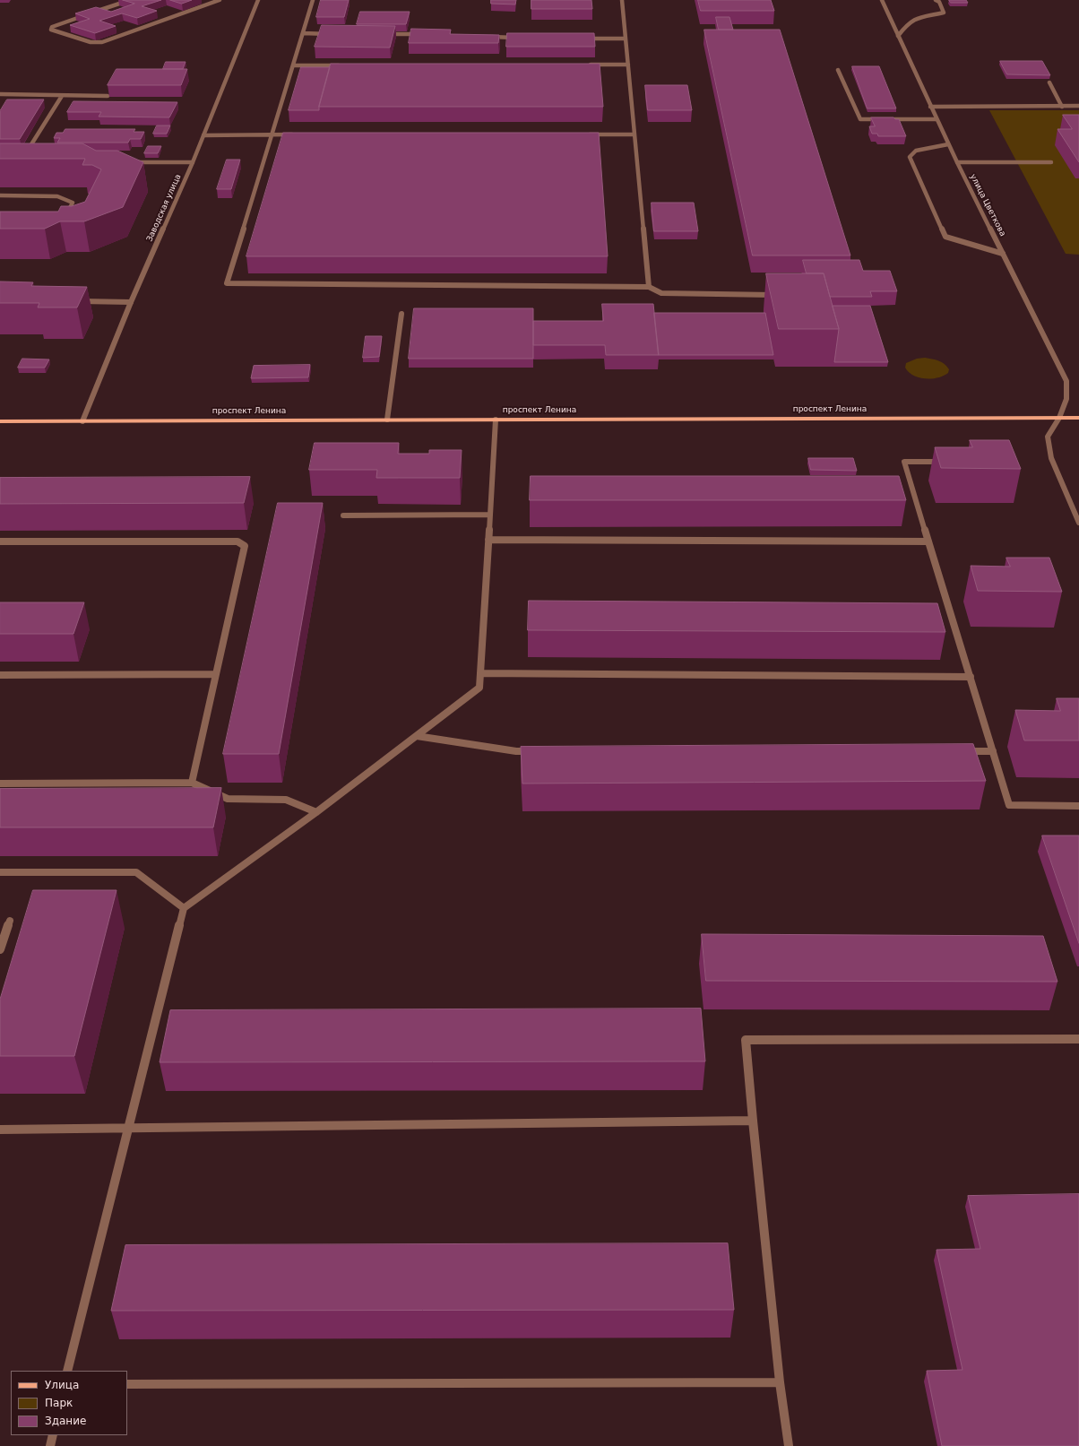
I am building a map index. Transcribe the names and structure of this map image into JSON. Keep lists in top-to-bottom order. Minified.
{"streets":{"main road":["проспект Ленина"],"street":["улица Цветкова","Заводская улица"]},"crossings":[["улица Цветкова","проспект Ленина"],["Заводская улица","проспект Ленина"]],"legend":["Улица","Парк","Здание"]}
